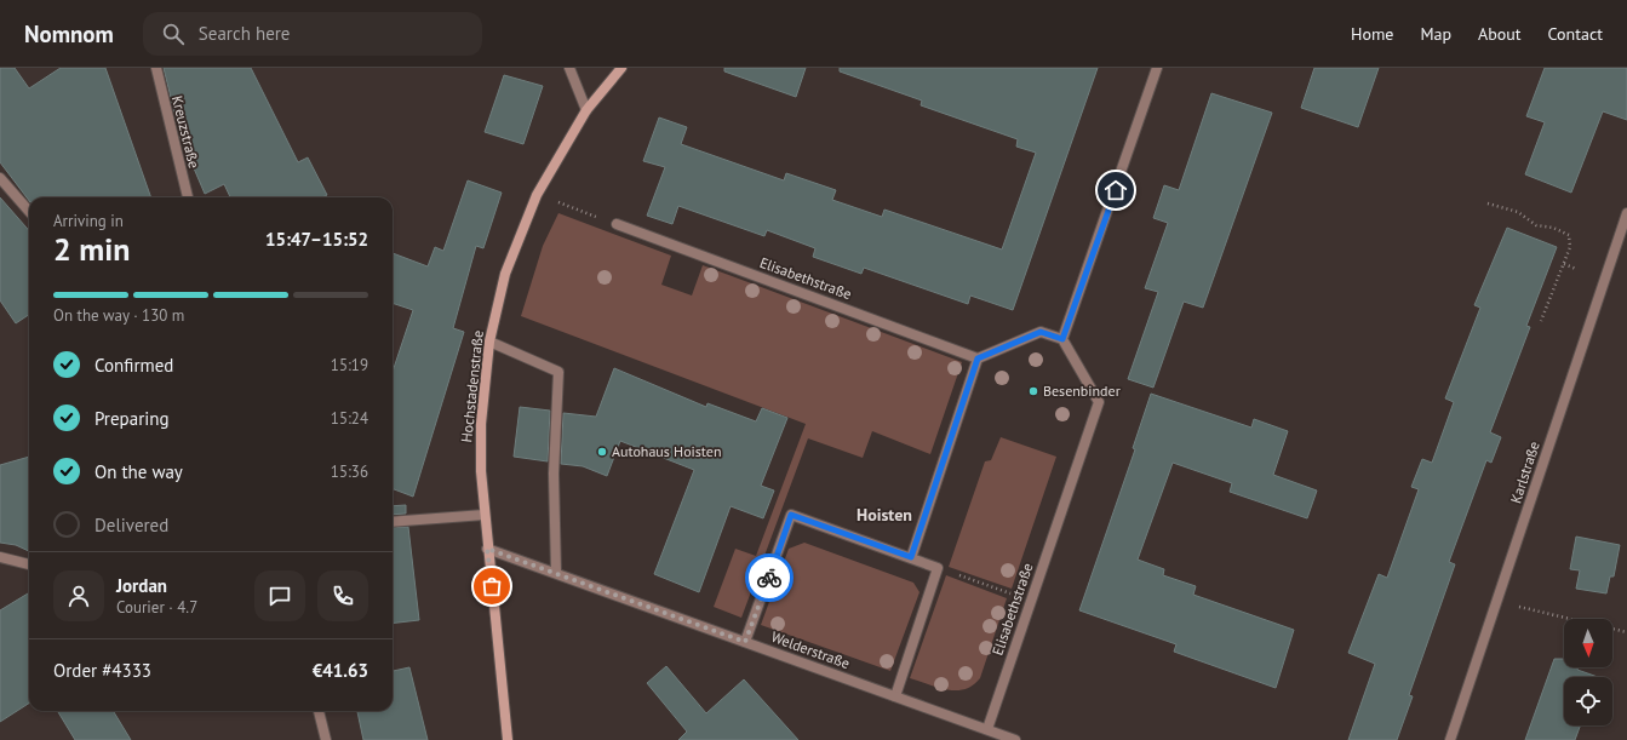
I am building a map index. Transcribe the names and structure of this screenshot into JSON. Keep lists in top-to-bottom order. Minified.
{"streets":{"main road":["Hochstadenstraße"],"street":["Kreuzstraße","Elisabethstraße","Karlstraße","Welderstraße"]},"crossings":[["Elisabethstraße","Welderstraße"],["Hochstadenstraße","Welderstraße"]],"districts":["Hoisten"],"places":["Besenbinder","Autohaus Hoisten"],"north":"bottom","page":{"header":"Nomnom","search":"Search here","nav":["Home","Map","About","Contact"],"heading":["2 min","Arriving in","15:47–15:52"],"panel":["Jordan","Courier · 4.7","Order #4333","€41.63"],"bar":"On the way · 130 m","list":[["Confirmed","15:19"],["Preparing","15:24"],["On the way","15:36"],"Delivered"]}}
